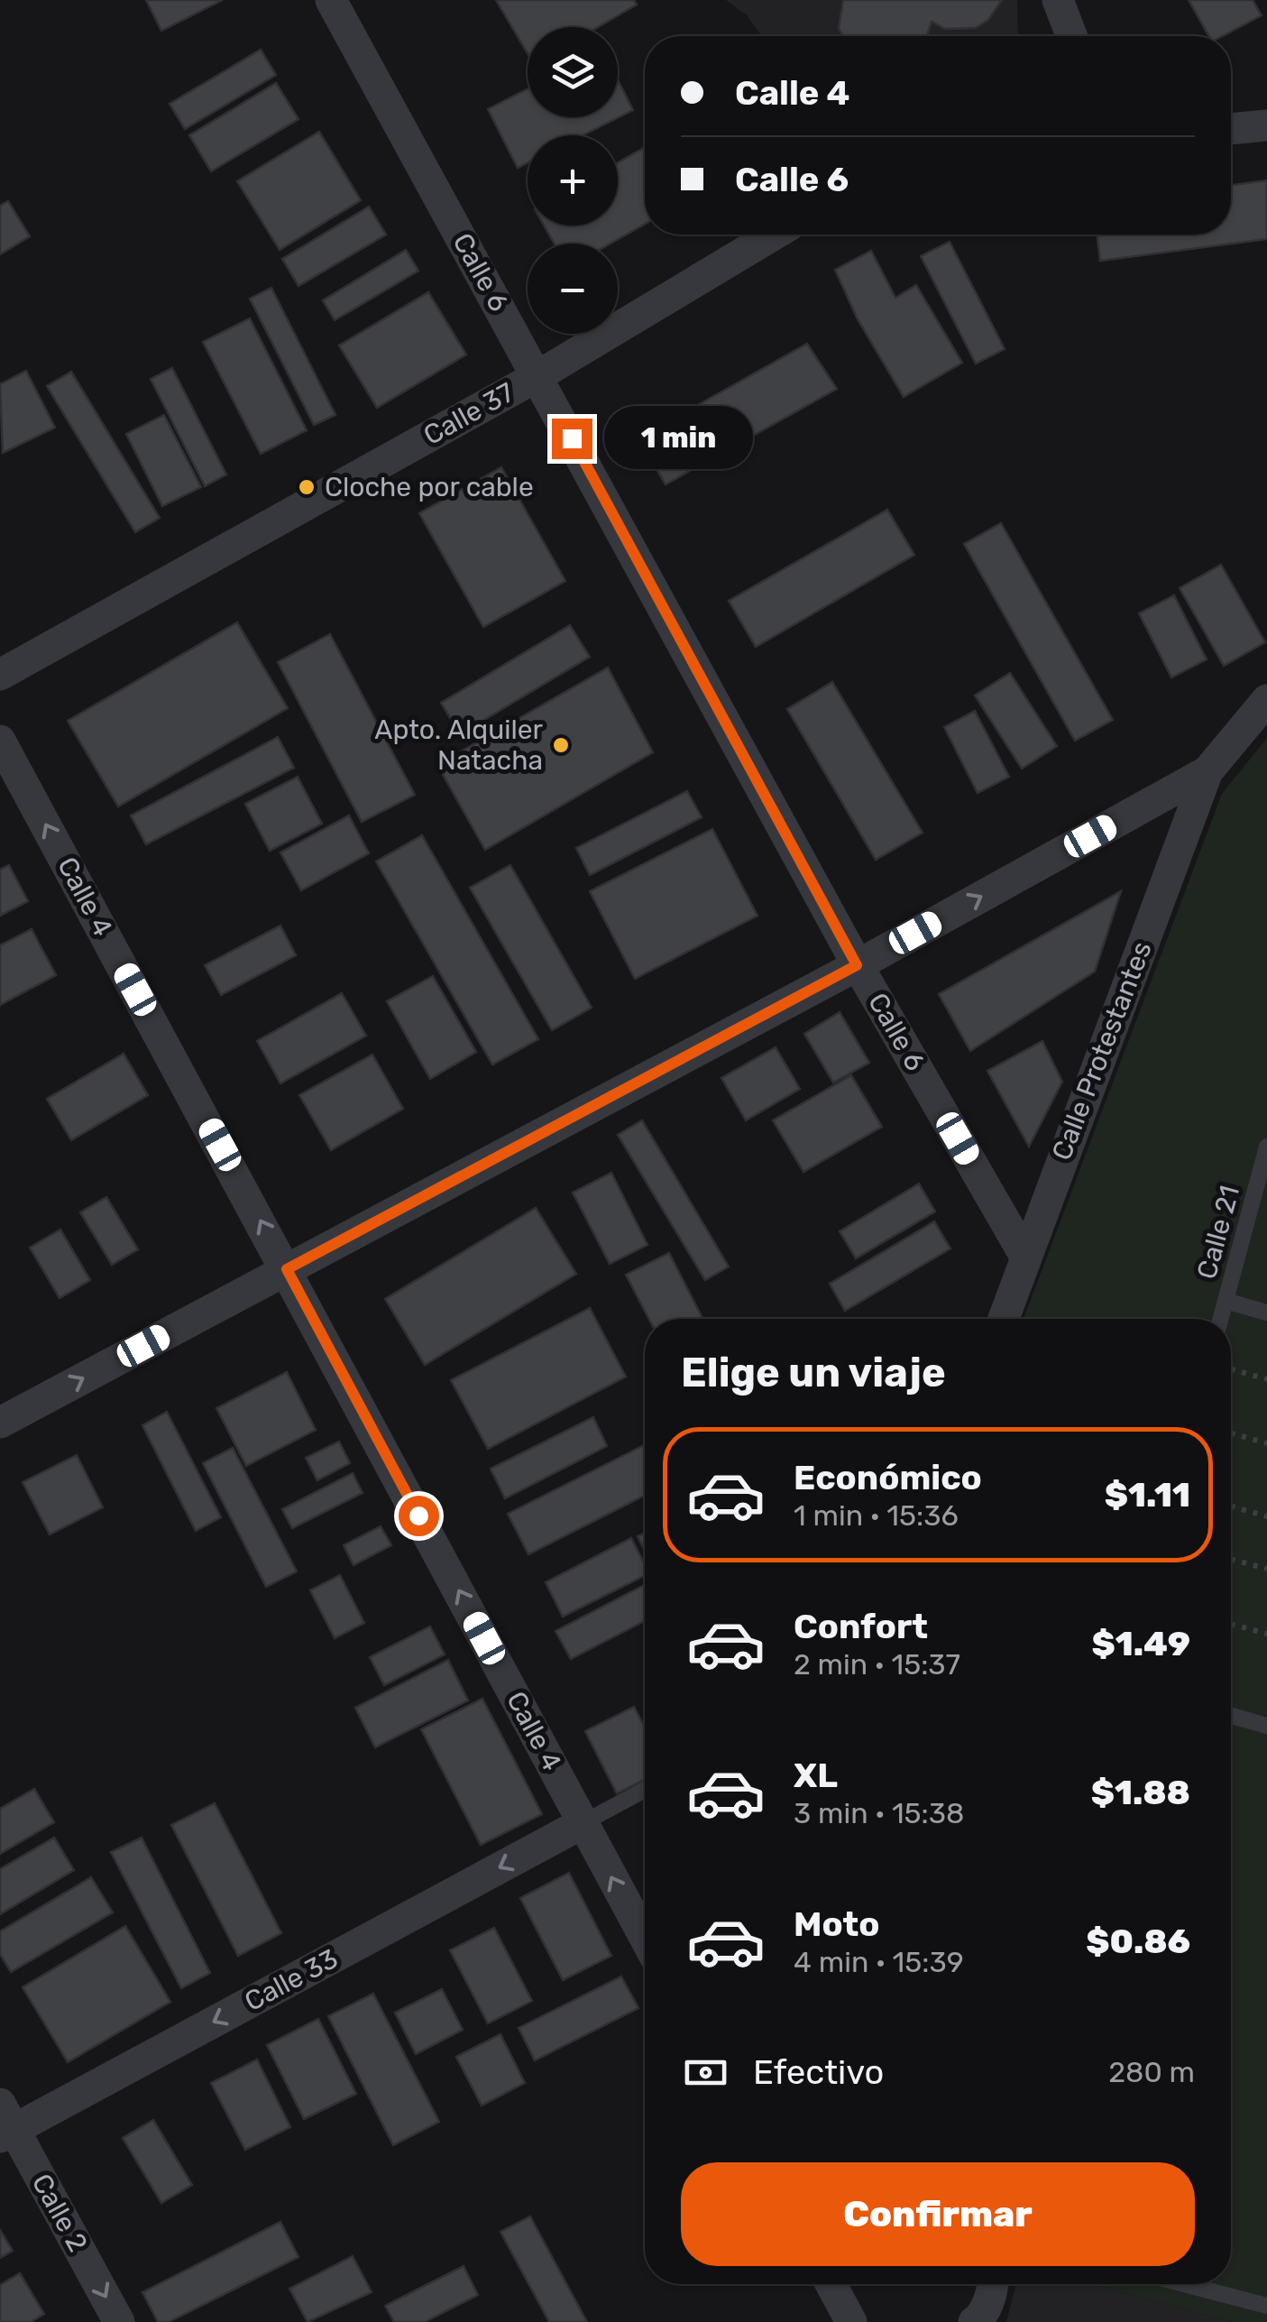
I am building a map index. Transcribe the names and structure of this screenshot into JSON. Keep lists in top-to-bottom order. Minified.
{"streets":{"street":["Calle 6","Calle 37","Calle 4","Calle Protestantes","Calle 33","Calle 2"],"lane":["Calle 21"]},"crossings":[["Calle 6","Calle 37"],["Calle 6","Calle Protestantes"],["Calle 4","Calle 33"],["Calle 33","Calle 2"]],"one_way":["Calle 4","Calle 33","Calle 2"],"places":["Cloche por cable","Apto. Alquiler Natacha"],"page":{"map_buttons":["+","−"],"banner":["Calle 4","Calle 6"],"bubble":"1 min","heading":"Elige un viaje","list":[{"name":"Económico","note":"1 min · 15:36","value":"$1.11"},{"name":"Confort","note":"2 min · 15:37","value":"$1.49"},{"name":"XL","note":"3 min · 15:38","value":"$1.88"},{"name":"Moto","note":"4 min · 15:39","value":"$0.86"}],"pay":["Efectivo","280 m"],"buttons":"Confirmar"}}
